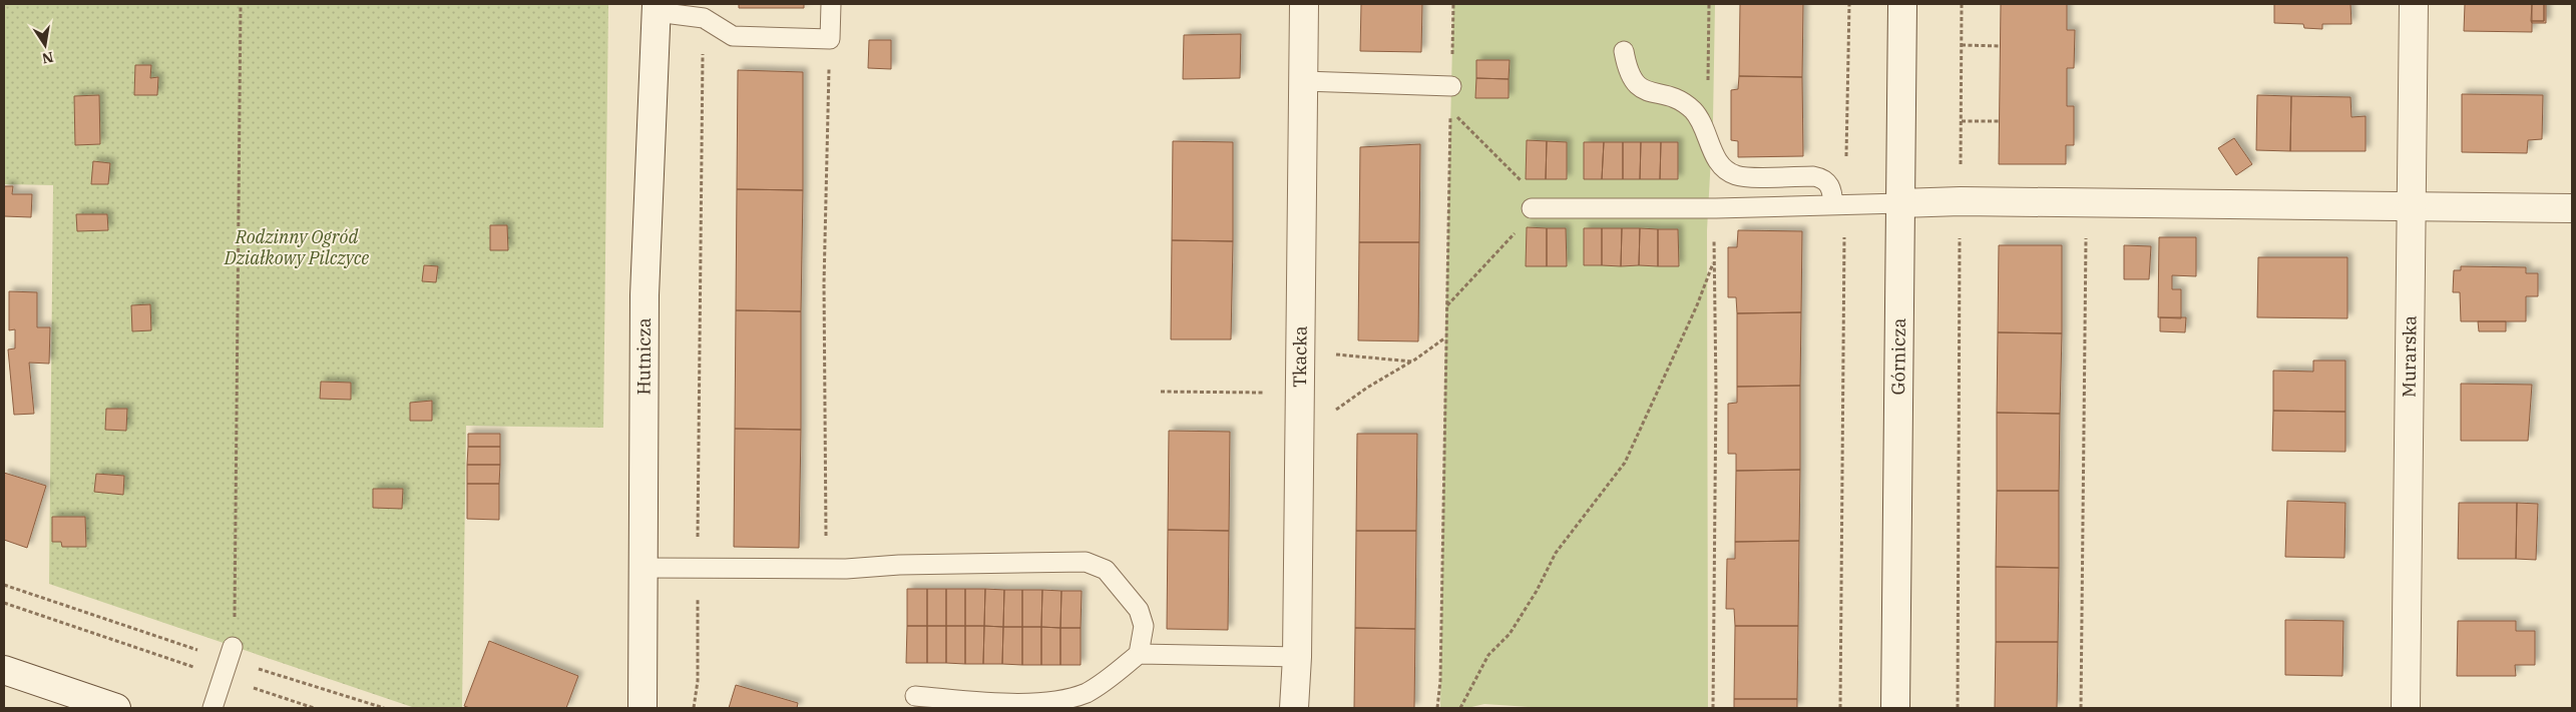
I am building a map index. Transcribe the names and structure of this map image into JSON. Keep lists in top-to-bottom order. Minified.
{"streets":{"street":["Hutnicza","Górnicza","Murarska","Tkacka"]},"parks":["Rodzinny Ogród Działkowy Pilczyce"],"north":"bottom"}
